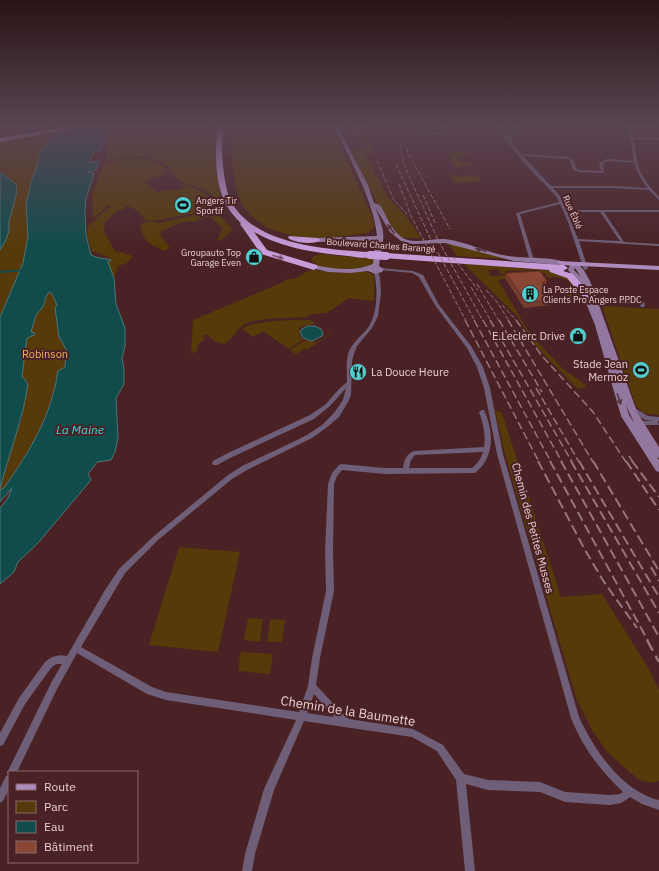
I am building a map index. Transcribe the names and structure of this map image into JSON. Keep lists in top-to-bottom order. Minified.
{"streets":{"highway":["Boulevard Charles Barangé"],"street":["Rue Éblé","Chemin des Petites Musses","Chemin de la Baumette"]},"crossings":[["Rue Éblé","Boulevard Charles Barangé"]],"water":["La Maine"],"parks":["Robinson"],"places":{"sports":["Angers Tir Sportif","Stade Jean Mermoz"],"shop":["Groupauto Top Garage Even","E.Leclerc Drive"],"building":["La Poste Espace Clients Pro Angers PPDC"],"restaurant":["La Douce Heure"]},"legend":["Route","Parc","Eau","Bâtiment"]}
